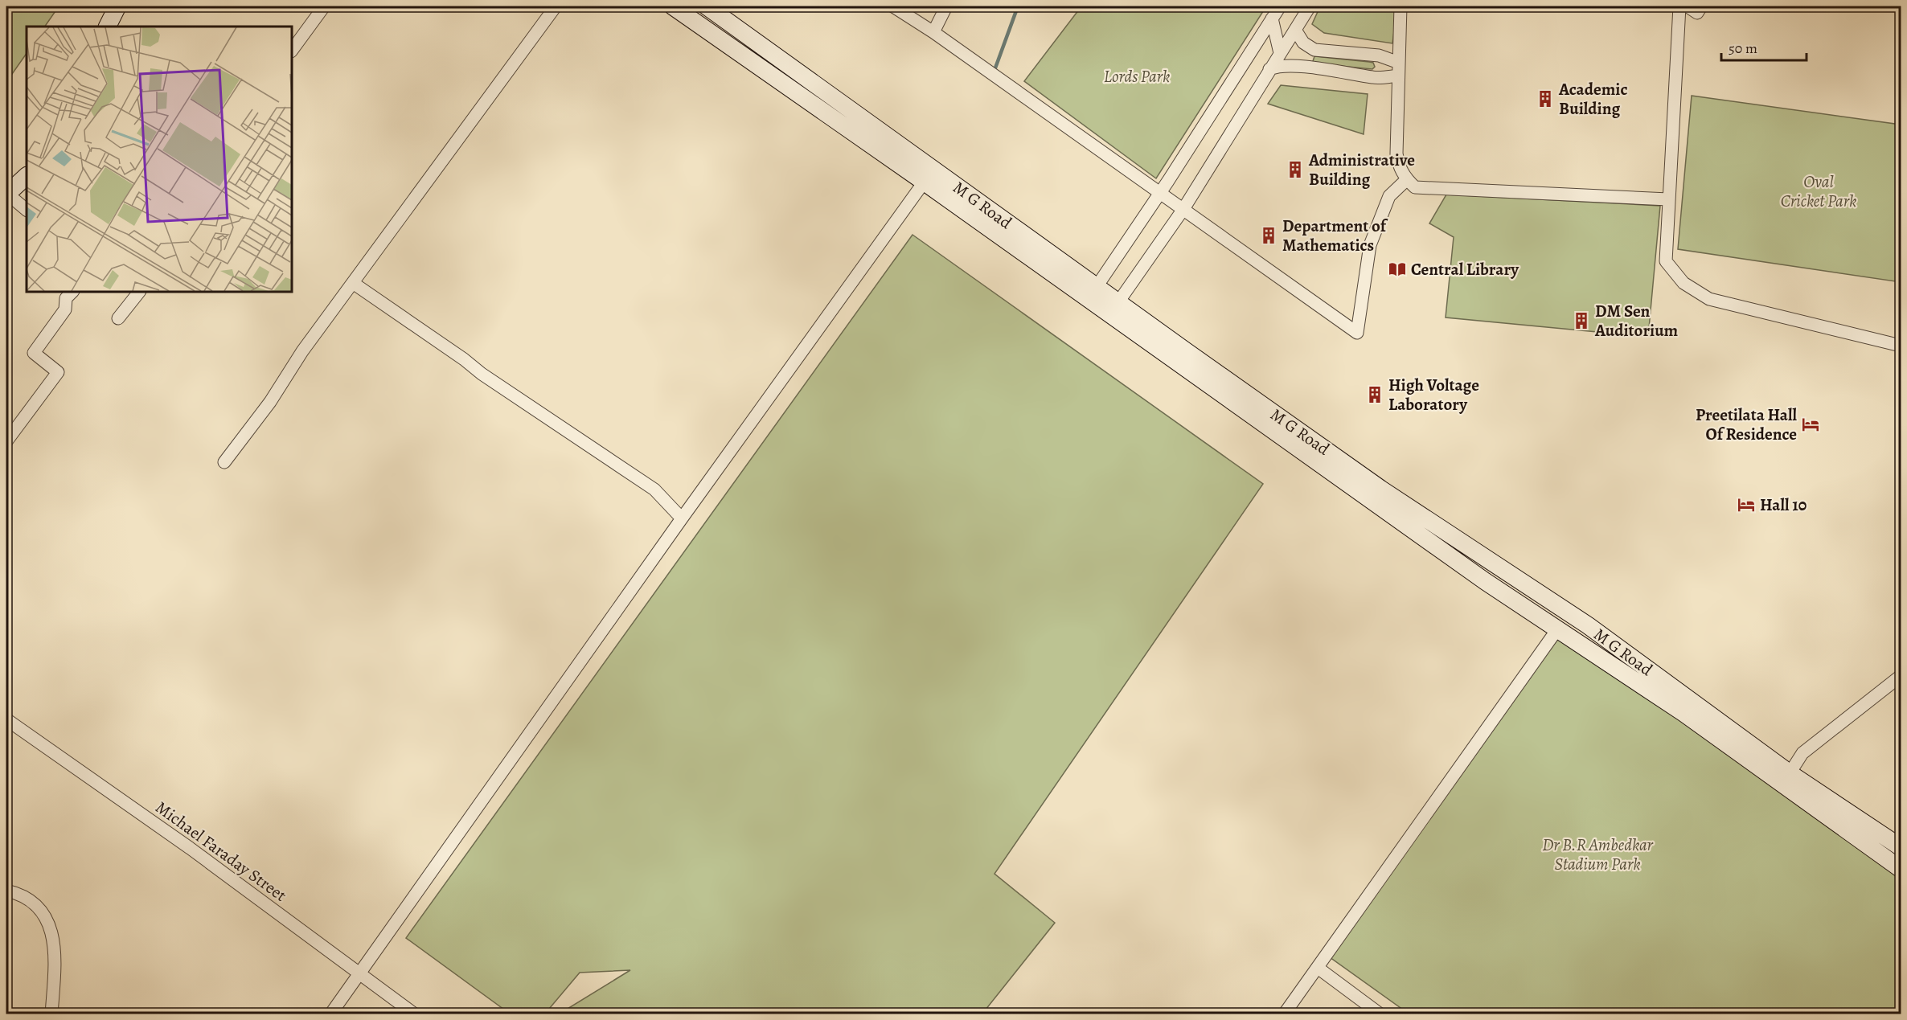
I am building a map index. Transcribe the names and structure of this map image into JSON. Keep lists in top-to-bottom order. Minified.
{"streets":{"street":["M G Road","Michael Faraday Street"]},"parks":["Lords Park","Oval Cricket Park","Dr B.R Ambedkar Stadium Park"],"places":{"building":["Academic Building","Administrative Building","Department of Mathematics","DM Sen Auditorium","High Voltage Laboratory"],"library":["Central Library"],"hotel":["Preetilata Hall Of Residence","Hall 10"]},"scale_bar":"50 m"}
